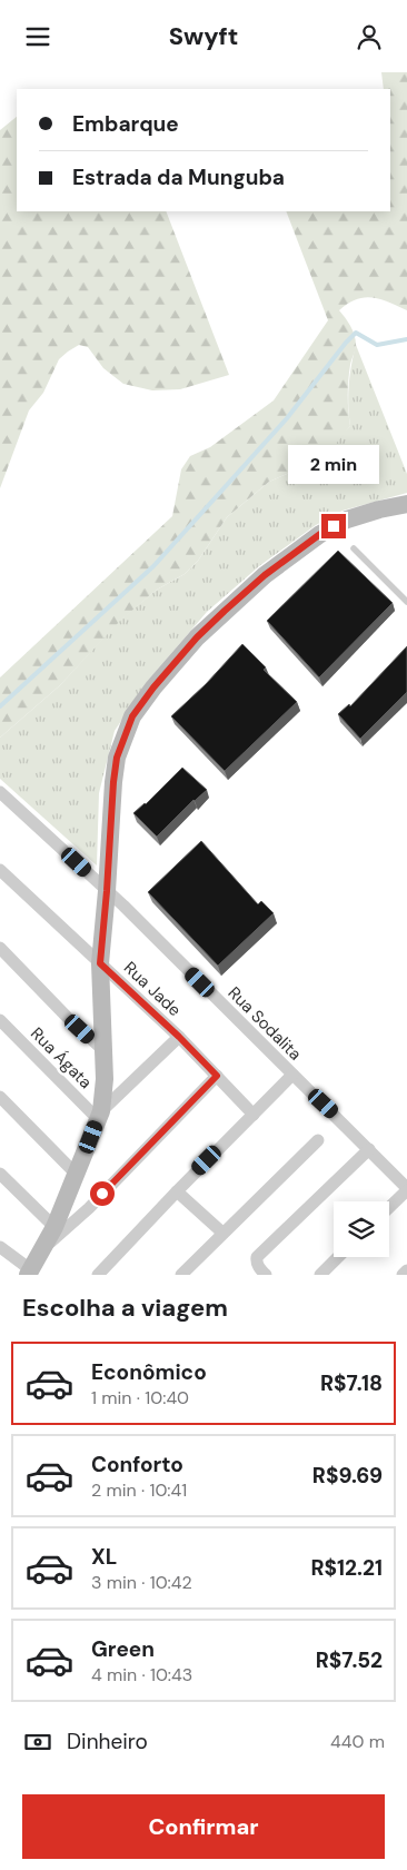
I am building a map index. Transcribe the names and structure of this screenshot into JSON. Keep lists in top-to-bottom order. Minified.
{"streets":{"street":["Rua Jade","Rua Sodalita","Rua Ágata"]},"page":{"header":"Swyft","banner":["Embarque","Estrada da Munguba"],"bubble":"2 min","heading":"Escolha a viagem","list":[{"name":"Econômico","note":"1 min · 10:40","value":"R$7.18"},{"name":"Conforto","note":"2 min · 10:41","value":"R$9.69"},{"name":"XL","note":"3 min · 10:42","value":"R$12.21"},{"name":"Green","note":"4 min · 10:43","value":"R$7.52"}],"pay":["Dinheiro","440 m"],"buttons":"Confirmar"}}
